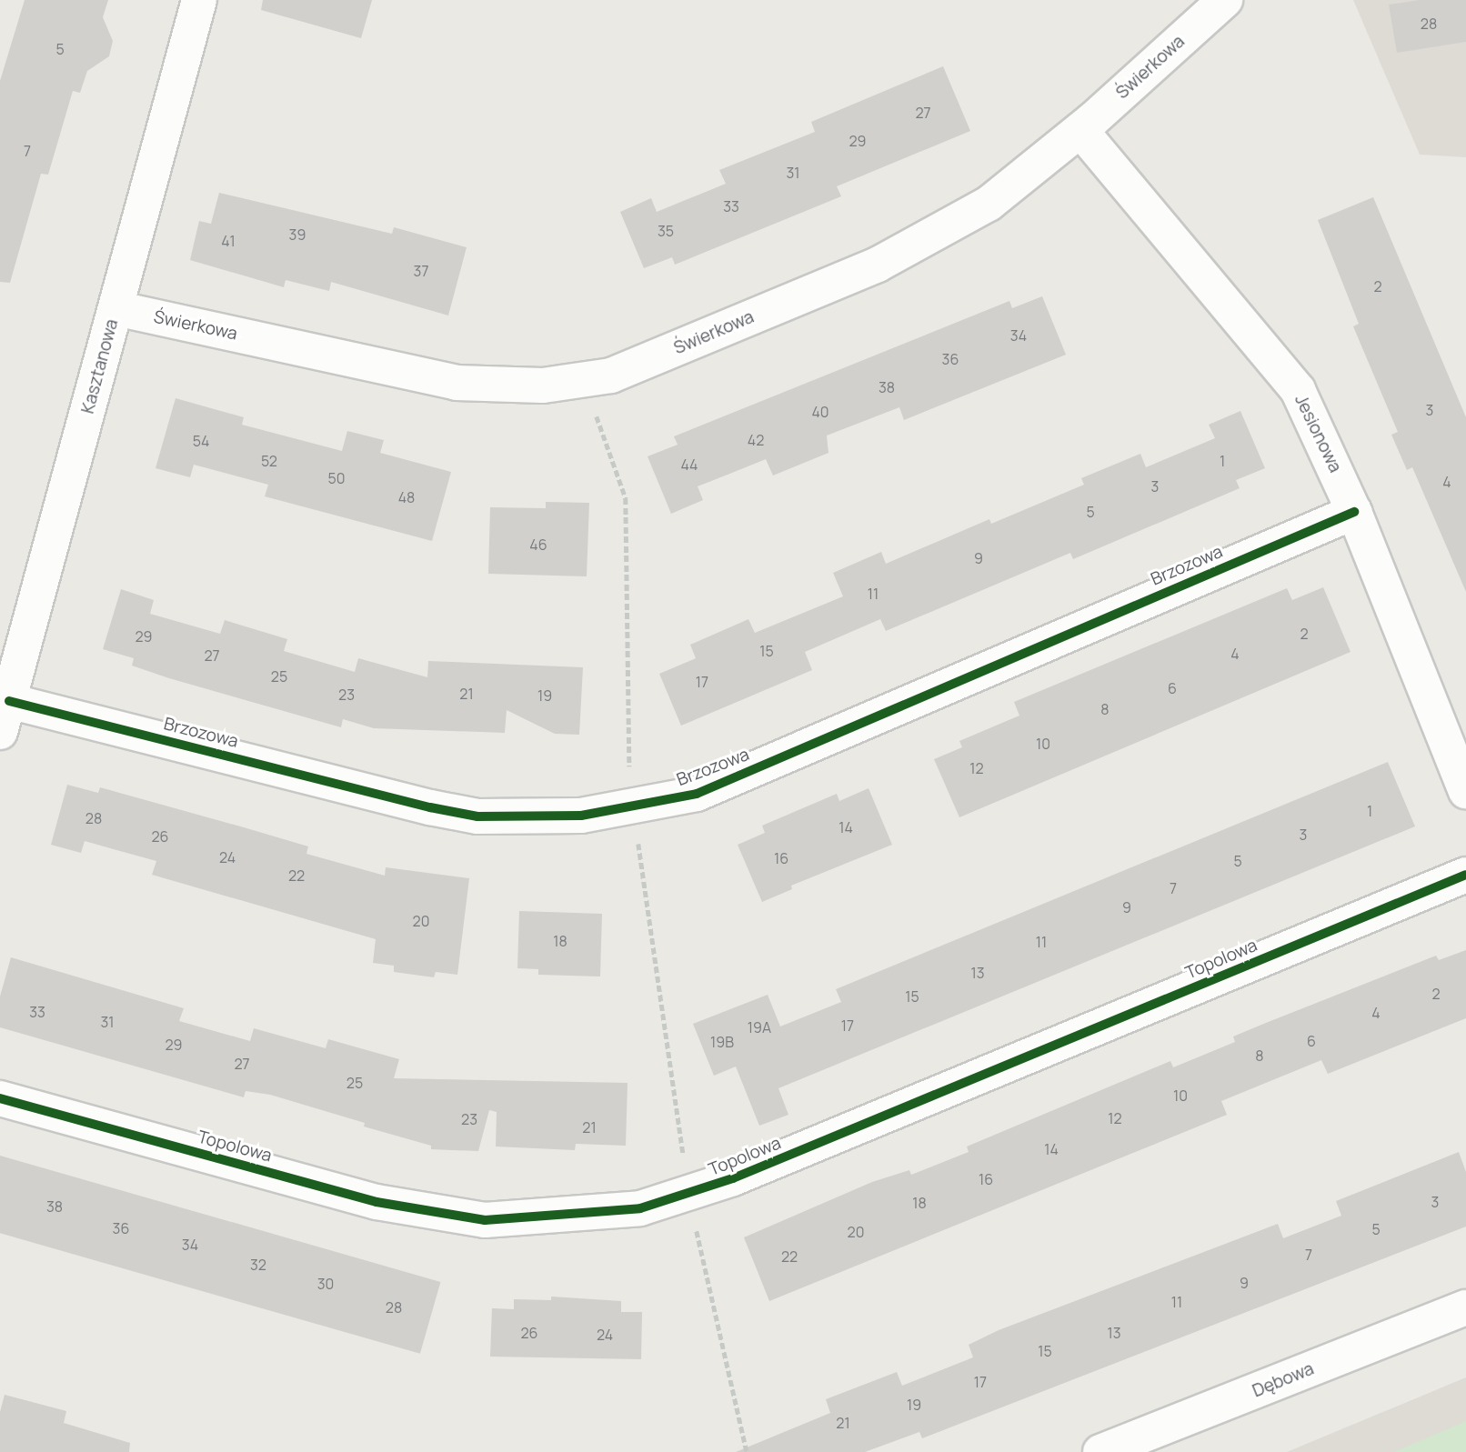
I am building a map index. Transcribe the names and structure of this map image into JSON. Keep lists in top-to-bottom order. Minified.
{"streets":{"street":["Świerkowa","Kasztanowa","Jesionowa","Brzozowa","Topolowa","Dębowa"]},"crossings":[["Świerkowa","Kasztanowa"],["Świerkowa","Jesionowa"],["Kasztanowa","Brzozowa"],["Jesionowa","Brzozowa"]],"house_numbers":["28","5","27","29","7","31","33","35","39","41","37","2","34","36","38","3","40","42","54","52","1","44","50","4","3","48","5","46","9","11","2","29","15","4","27","25","17","6","21","23","19","8","10","12","1","28","14","3","26","24","16","5","22","7","9","20","18","11","13","2","15","33","4","31","17","19A","6","19B","29","8","27","25","10","12","23","21","14","16","3","18","38","36","5","20","34","7","22","32","9","30","11","28","26","13","24","15","17","19","21"]}
